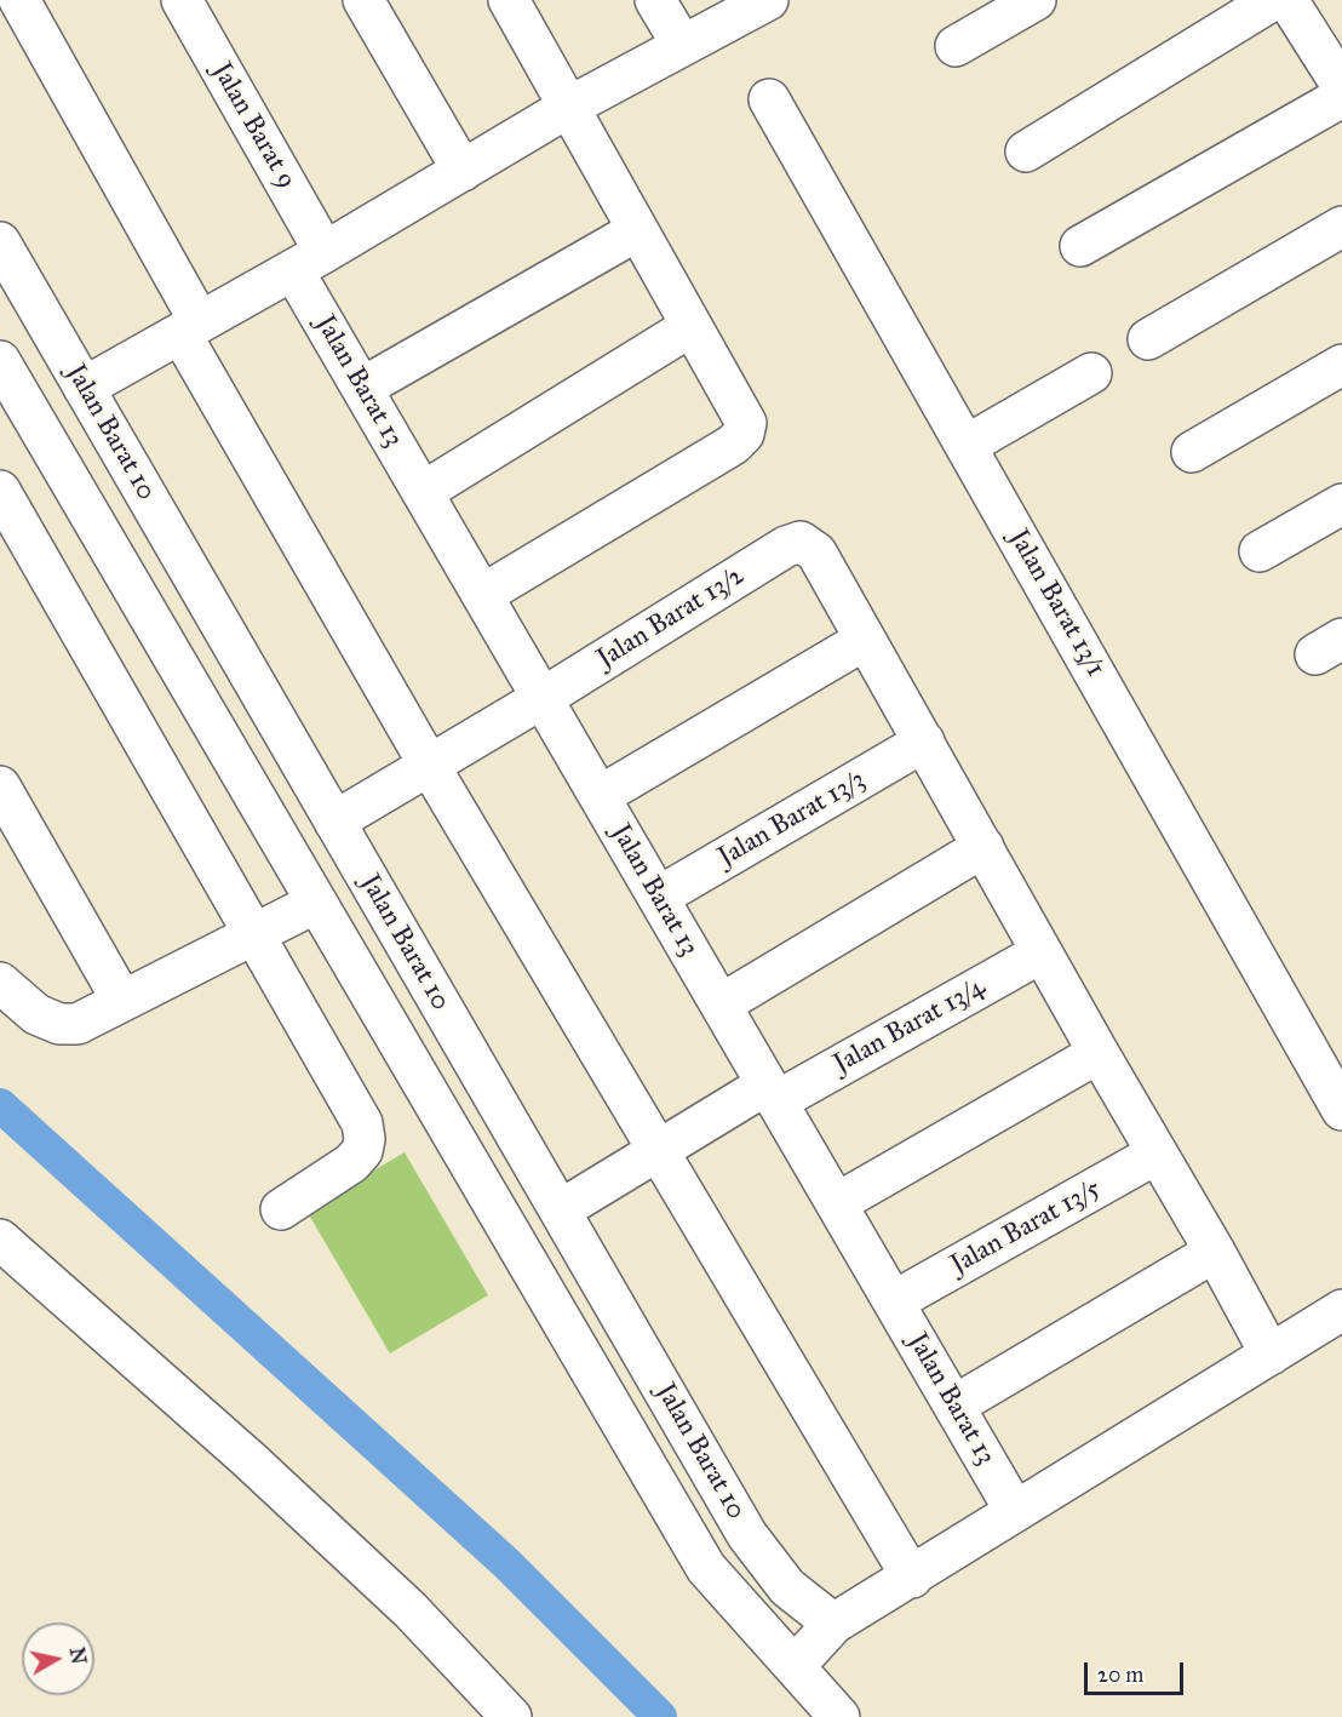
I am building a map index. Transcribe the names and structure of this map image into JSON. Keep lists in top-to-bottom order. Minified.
{"streets":{"street":["Jalan Barat 9","Jalan Barat 13","Jalan Barat 10","Jalan Barat 13/1","Jalan Barat 13/2","Jalan Barat 13/3","Jalan Barat 13/4","Jalan Barat 13/5"]},"crossings":[["Jalan Barat 9","Jalan Barat 13"],["Jalan Barat 13","Jalan Barat 13/2"],["Jalan Barat 13","Jalan Barat 13/3"],["Jalan Barat 13","Jalan Barat 13/4"],["Jalan Barat 13","Jalan Barat 13/5"],["Jalan Barat 10","Jalan Barat 13/2"],["Jalan Barat 10","Jalan Barat 13/4"]],"scale_bar":"20 m","north":"right"}
